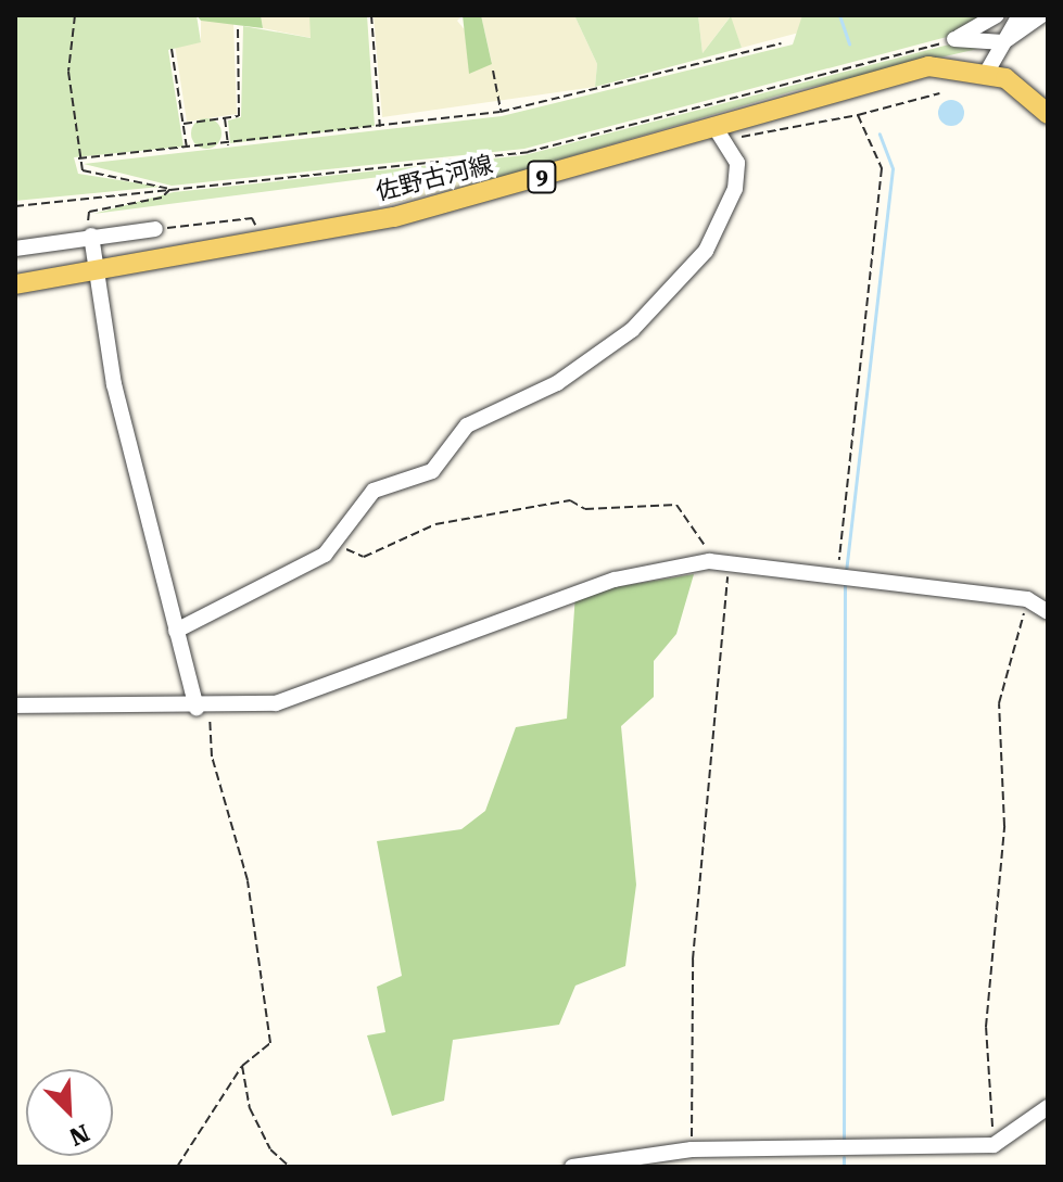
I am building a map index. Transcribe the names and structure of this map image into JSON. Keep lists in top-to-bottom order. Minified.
{"streets":{"main road":["9","佐野古河線"]},"north":"bottom right"}
